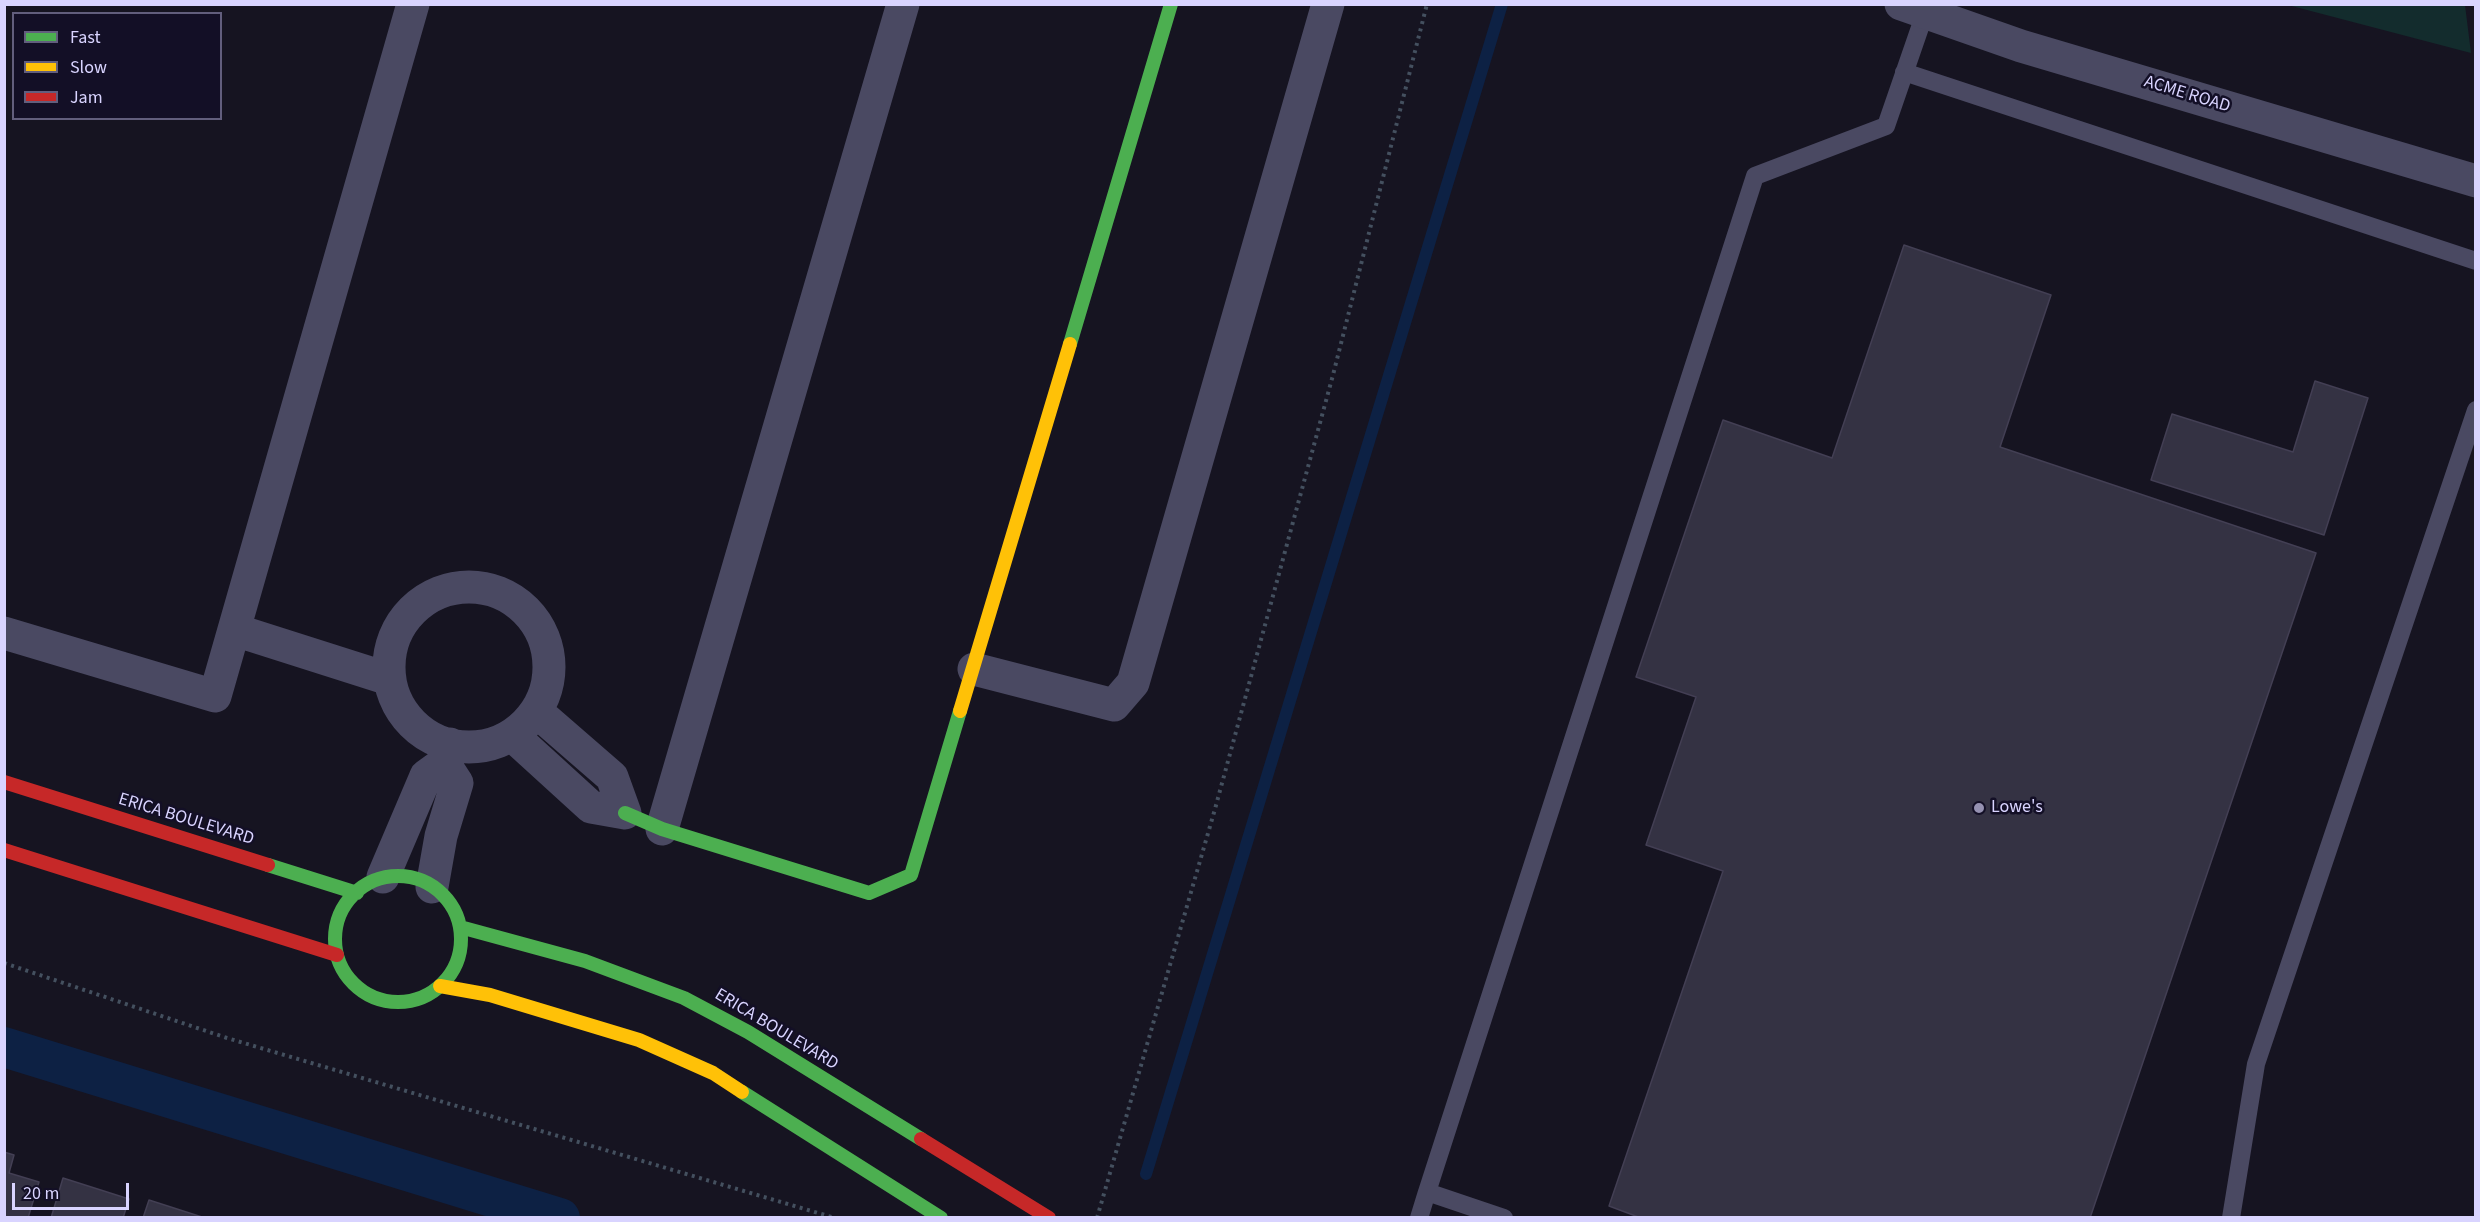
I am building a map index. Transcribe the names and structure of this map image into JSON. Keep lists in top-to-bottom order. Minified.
{"streets":{"street":["ACME ROAD","ERICA BOULEVARD"]},"places":["Lowe's"],"legend":["Fast","Slow","Jam"],"scale_bar":"20 m"}
